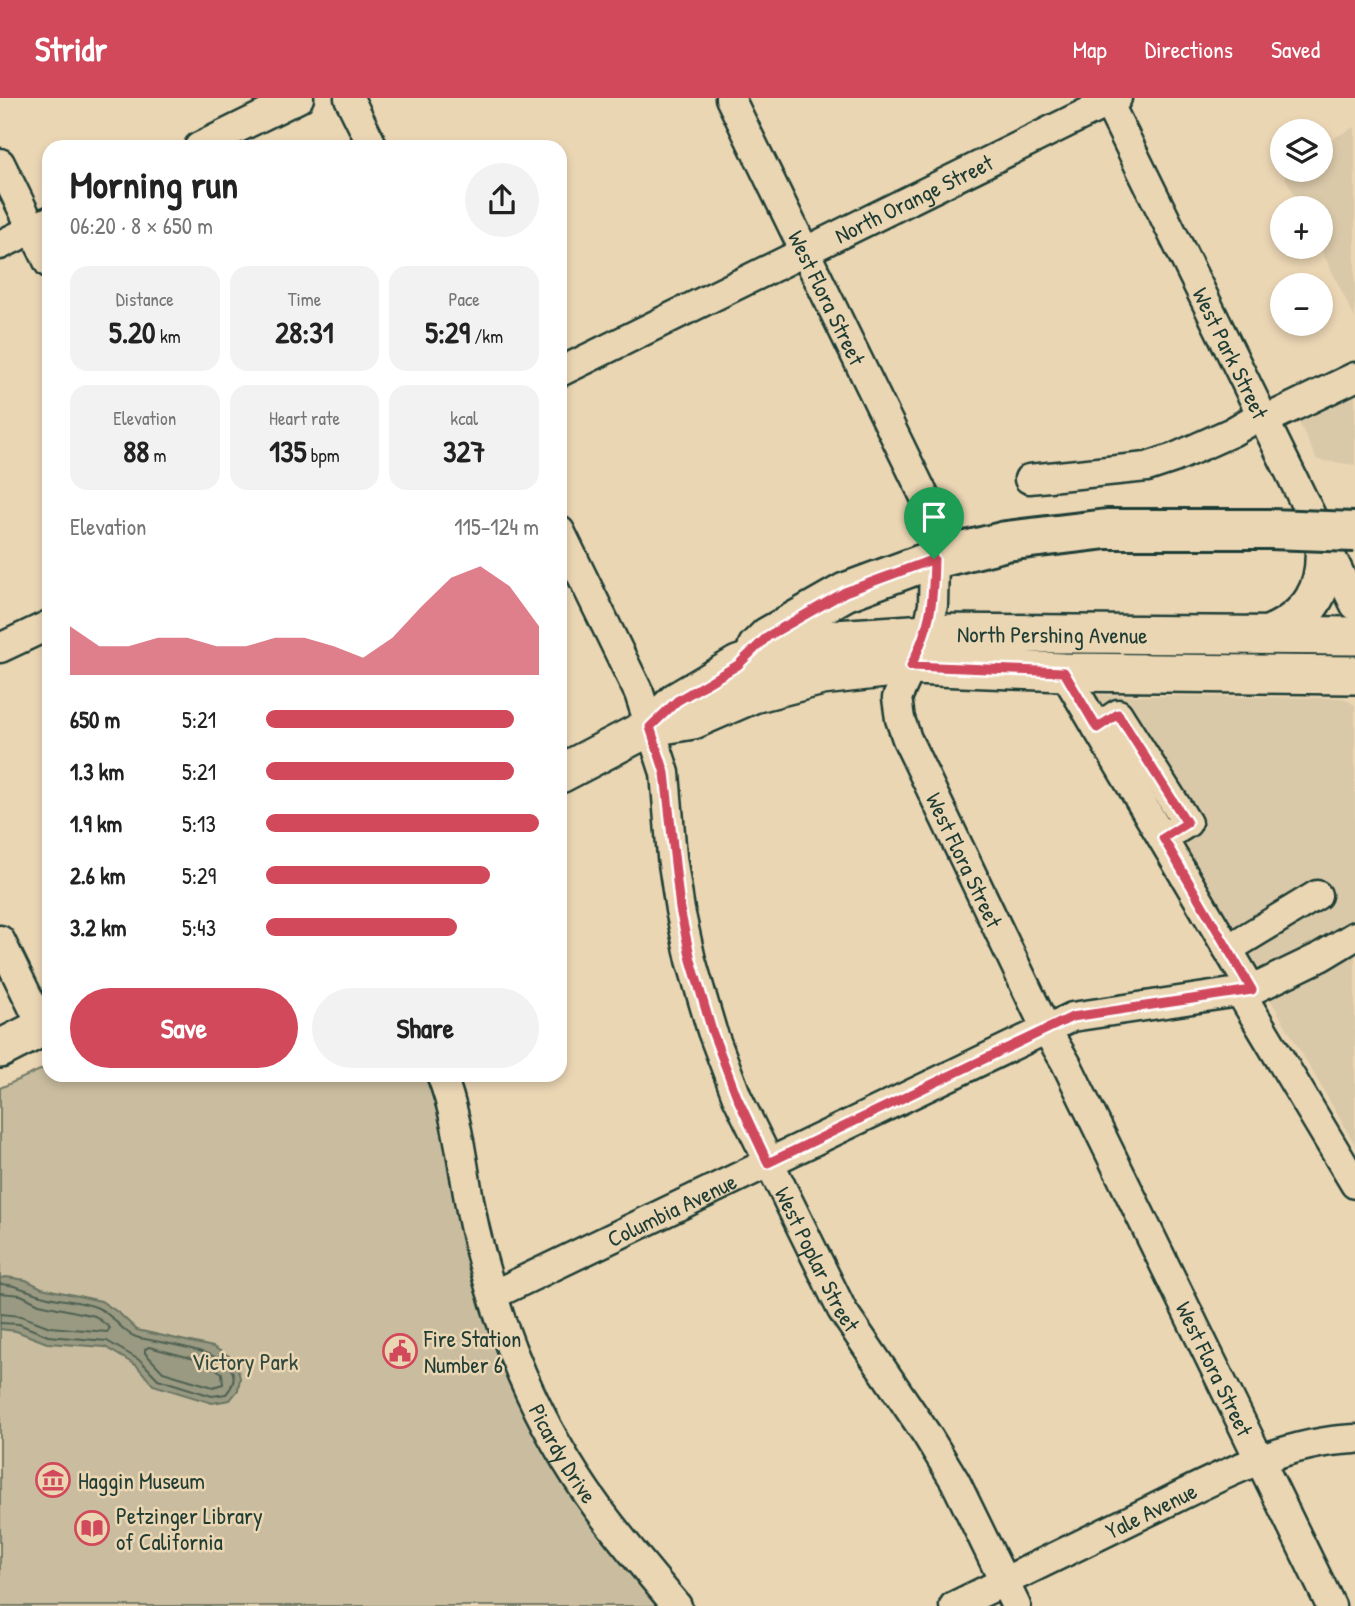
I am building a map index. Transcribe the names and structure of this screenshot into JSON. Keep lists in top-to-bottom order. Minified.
{"streets":{"main road":["North Pershing Avenue"],"street":["North Orange Street","West Flora Street","West Park Street","Columbia Avenue","West Poplar Street","Picardy Drive","Yale Avenue"]},"crossings":[["North Orange Street","West Flora Street"],["North Orange Street","West Park Street"],["West Flora Street","North Pershing Avenue"],["West Flora Street","Columbia Avenue"],["West Flora Street","Yale Avenue"],["North Pershing Avenue","West Poplar Street"],["Columbia Avenue","West Poplar Street"],["Columbia Avenue","Picardy Drive"],["West Poplar Street","Yale Avenue"]],"parks":["Victory Park"],"places":{"public building":["Fire Station Number 6"],"museum":["Haggin Museum"],"library":["Petzinger Library of California"]},"page":{"header":"Stridr","nav":["Map","Directions","Saved"],"map_buttons":["+","−"],"heading":["Morning run","06:20 · 8 × 650 m"],"stats":[["Distance","5.20 km"],["Time","28:31"],["Pace","5:29 /km"],["Elevation","88 m"],["Heart rate","135 bpm"],["kcal","327"]],"chart":["Elevation","115–124 m"],"list":[{"name":"650 m","note":"5:21"},{"name":"1.3 km","note":"5:21"},{"name":"1.9 km","note":"5:13"},{"name":"2.6 km","note":"5:29"},{"name":"3.2 km","note":"5:43"}],"buttons":["Save","Share"]}}
